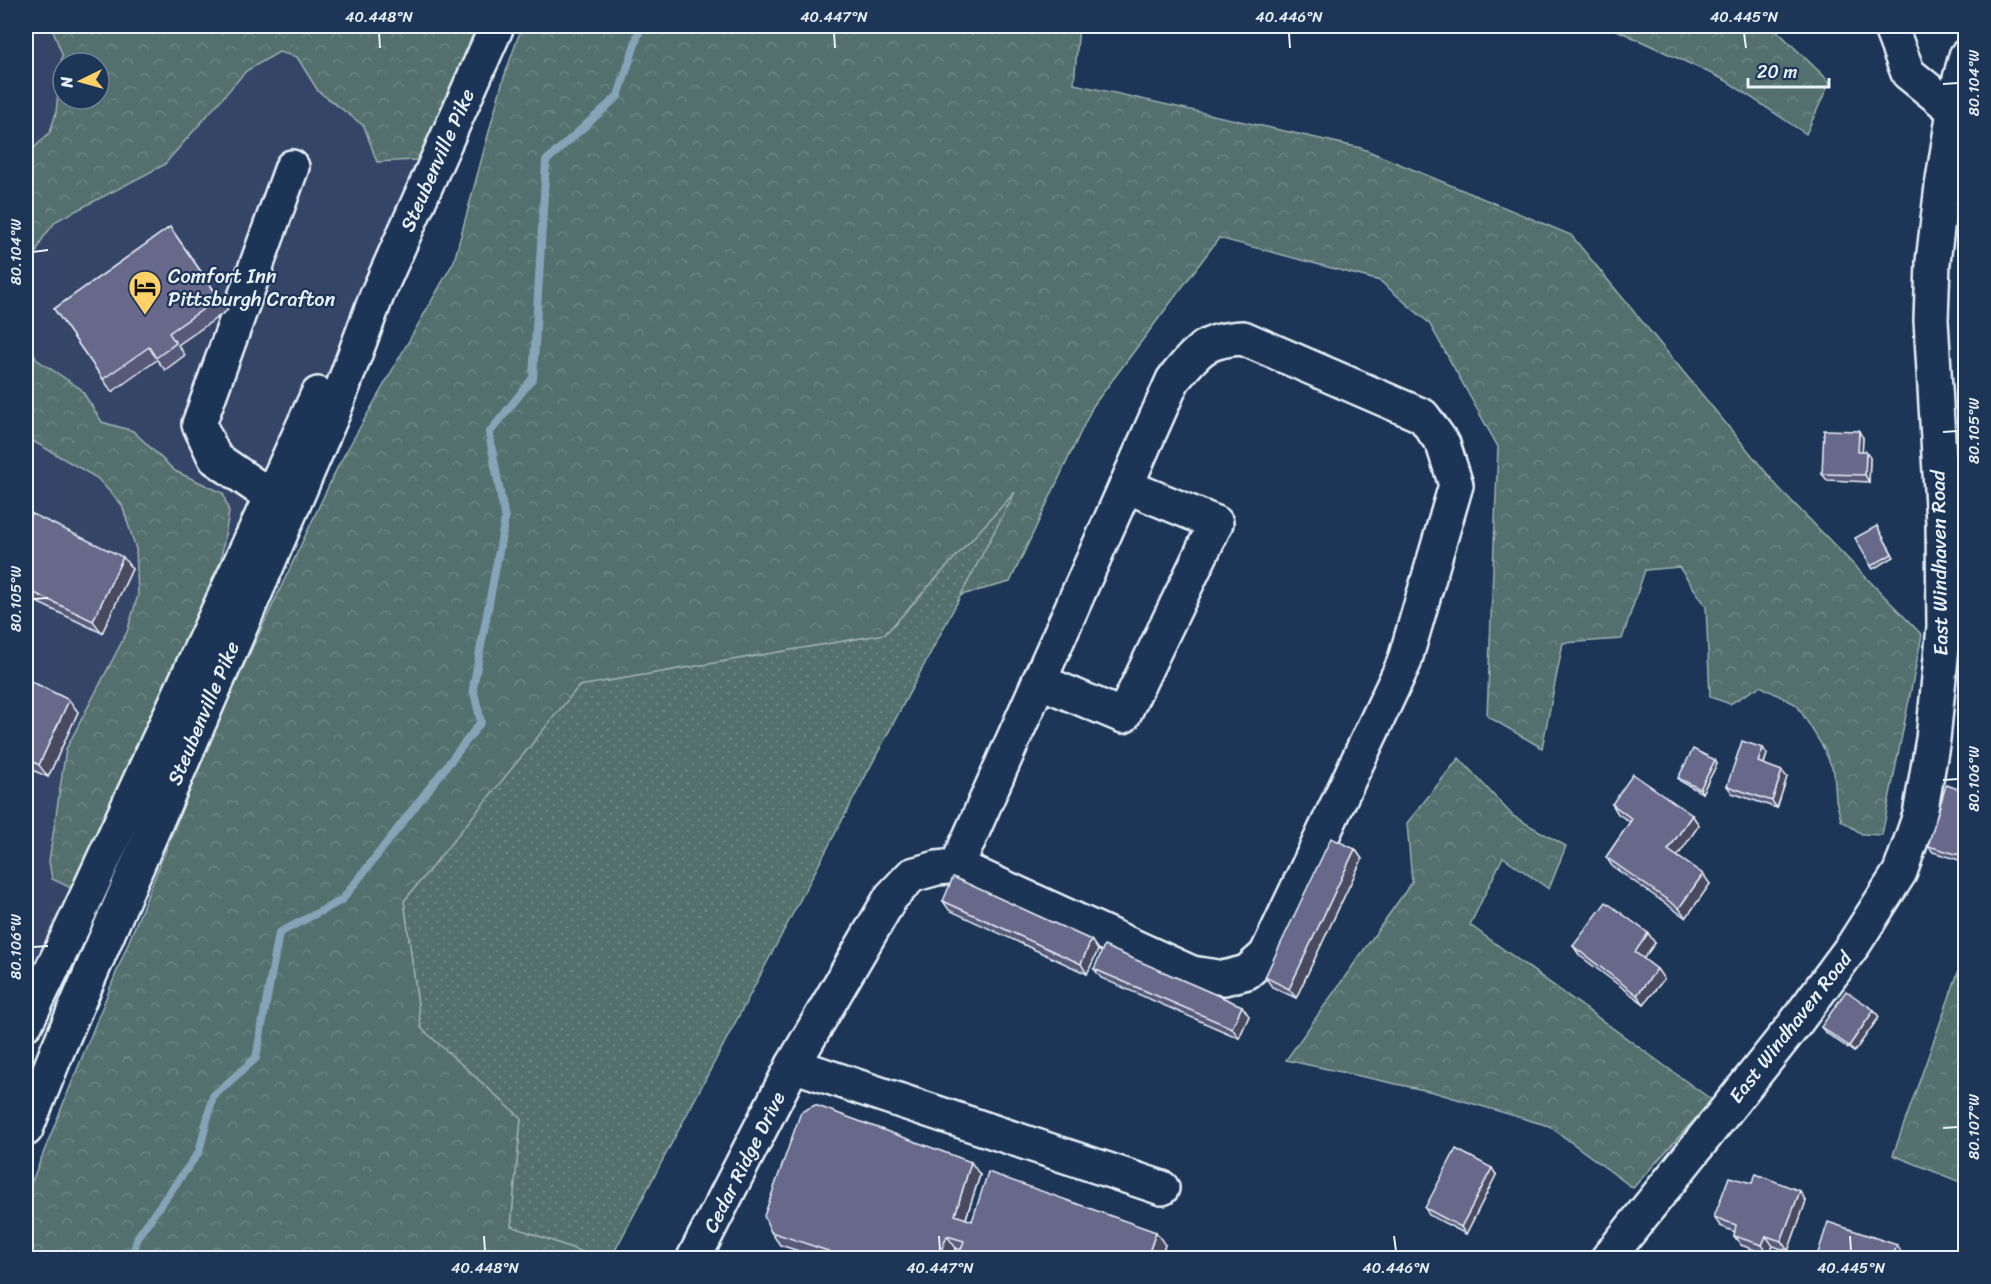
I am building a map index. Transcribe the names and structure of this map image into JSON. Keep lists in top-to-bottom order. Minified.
{"streets":{"main road":["Steubenville Pike","East Windhaven Road","Cedar Ridge Drive"]},"places":{"hotel":["Comfort Inn Pittsburgh Crafton"]},"scale_bar":"20 m","north":"left","coordinates":["40.448°N","40.447°N","40.446°N","40.445°N","80.104°W","80.105°W","80.106°W","80.107°W"]}
